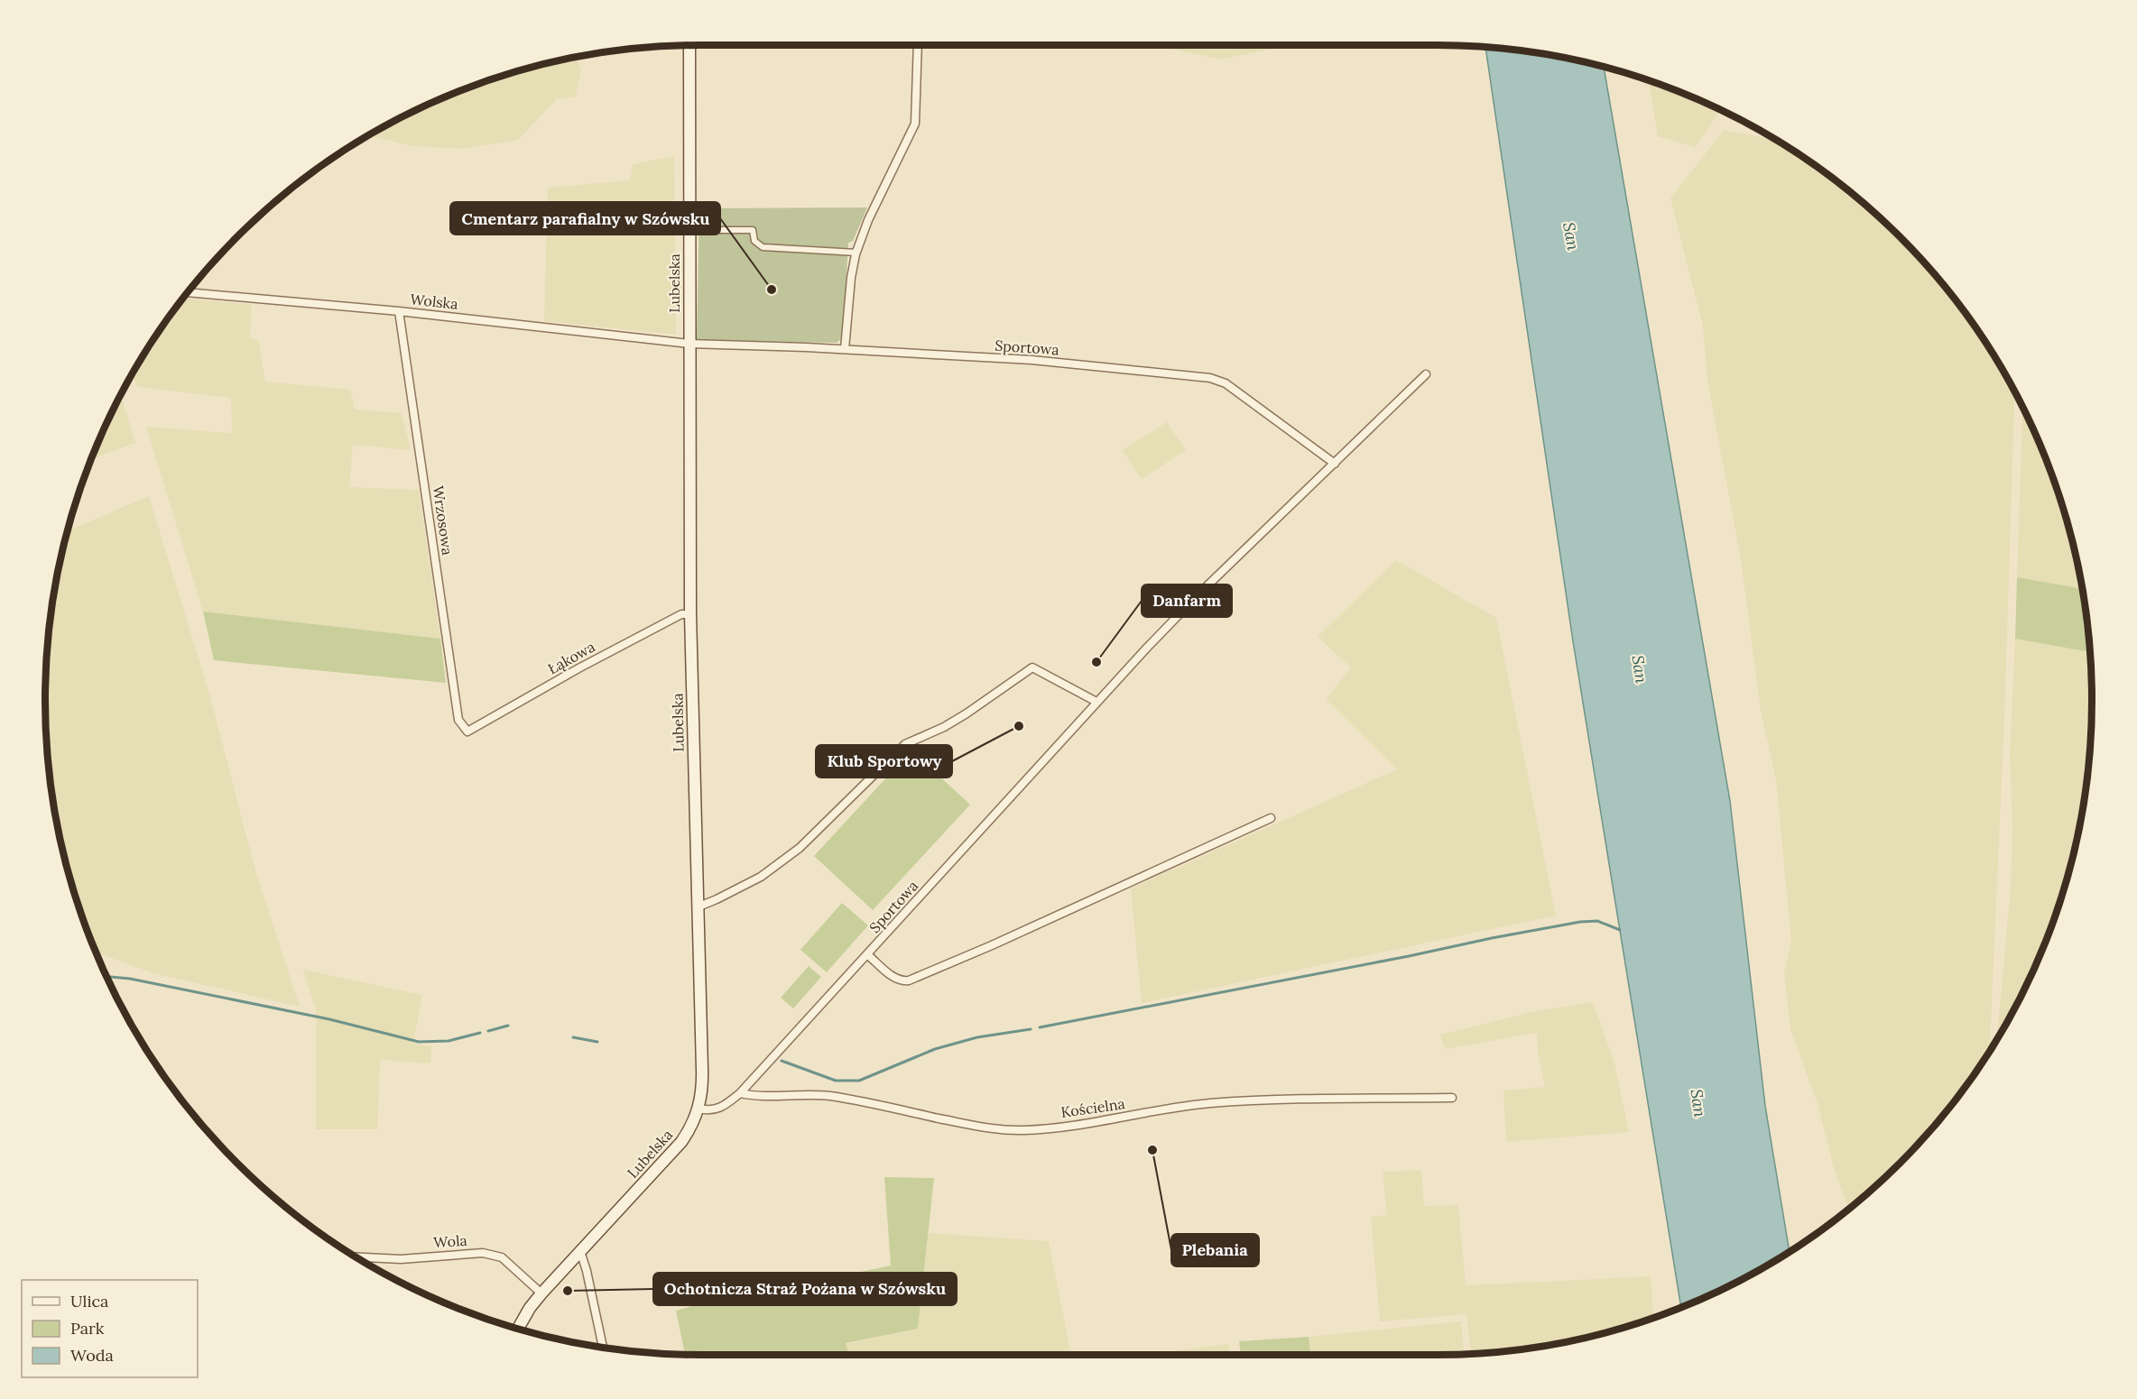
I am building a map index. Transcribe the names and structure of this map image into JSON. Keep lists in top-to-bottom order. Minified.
{"streets":{"main road":["Lubelska"],"street":["Wolska","Sportowa","Wrzosowa","Łąkowa","Kościelna","Wola"]},"crossings":[["Lubelska","Wolska"],["Lubelska","Sportowa"],["Lubelska","Łąkowa"],["Lubelska","Wola"],["Wolska","Sportowa"],["Wolska","Wrzosowa"],["Sportowa","Kościelna"],["Wrzosowa","Łąkowa"]],"water":["San"],"places":["Cmentarz parafialny w Szówsku","Danfarm","Klub Sportowy","Plebania","Ochotnicza Straż Pożana w Szówsku"],"legend":["Ulica","Park","Woda"]}
